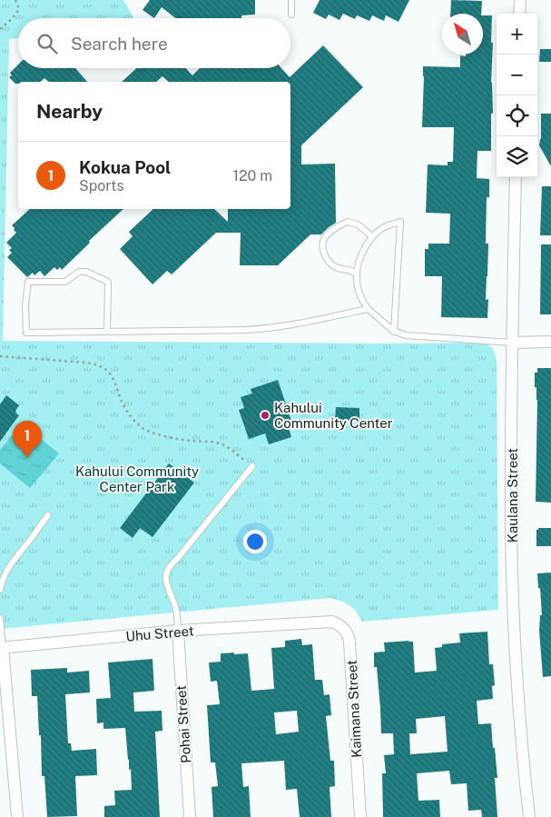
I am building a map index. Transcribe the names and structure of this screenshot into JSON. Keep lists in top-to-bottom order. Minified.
{"streets":{"street":["Kaulana Street","Uhu Street","Kaimana Street","Pohai Street"]},"crossings":[["Uhu Street","Kaimana Street"],["Uhu Street","Pohai Street"]],"parks":["Kahului Community Center Park"],"places":["Kahului Community Center"],"north":"top left","page":{"map_buttons":["+","−"],"search":"Search here","heading":"Nearby","list":[{"mark":"1","name":"Kokua Pool","note":"Sports","value":"120 m"}],"pins":"1"}}
